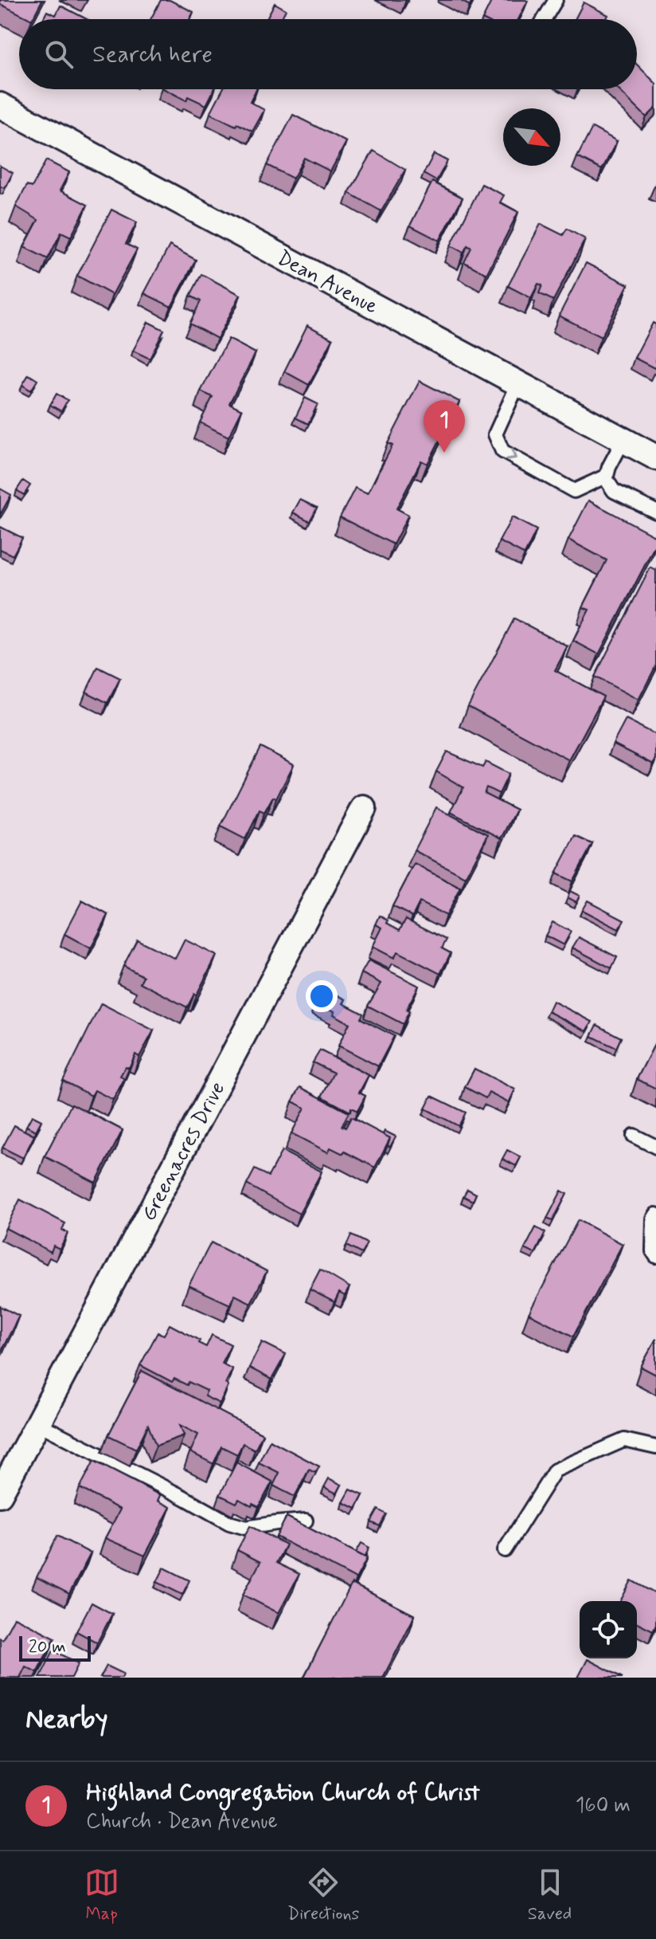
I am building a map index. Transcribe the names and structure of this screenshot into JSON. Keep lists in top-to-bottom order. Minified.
{"streets":{"street":["Dean Avenue","Greenacres Drive"]},"scale_bar":"20 m","north":"bottom right","page":{"search":"Search here","pins":"1","scale":"20 m","heading":"Nearby","list":[{"mark":"1","name":"Highland Congregation Church of Christ","note":"Church · Dean Avenue","value":"160 m"}],"nav":["Map","Directions","Saved"]}}
